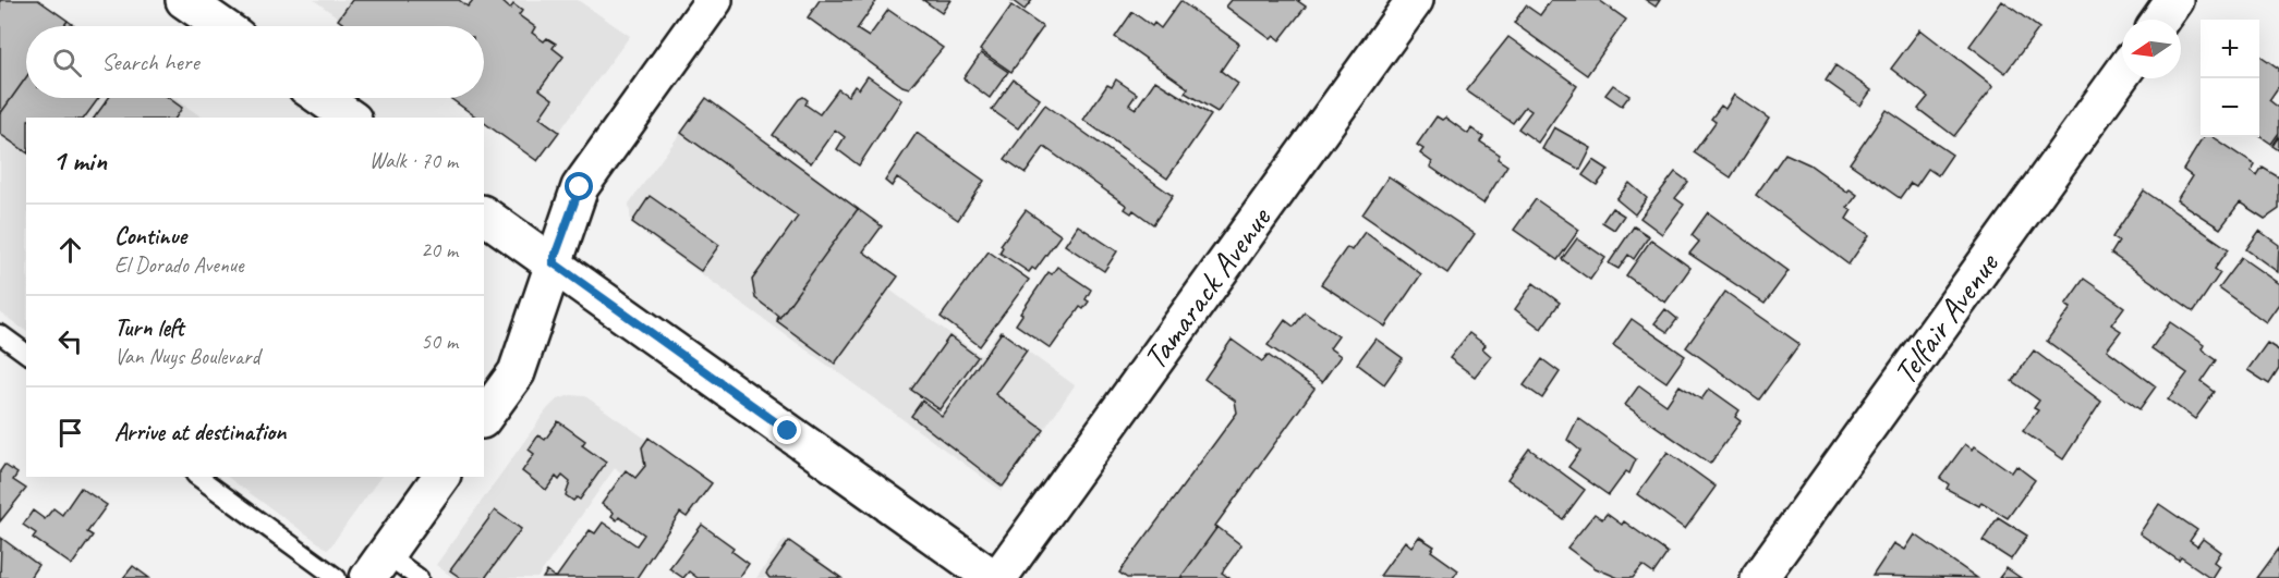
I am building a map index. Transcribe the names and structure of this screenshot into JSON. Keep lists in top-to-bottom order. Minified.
{"streets":{"street":["Tamarack Avenue","Telfair Avenue"]},"north":"left","page":{"map_buttons":["+","−"],"search":"Search here","heading":["1 min","Walk · 70 m"],"list":[["Continue","El Dorado Avenue","20 m"],["Turn left","Van Nuys Boulevard","50 m"],"Arrive at destination"]}}
